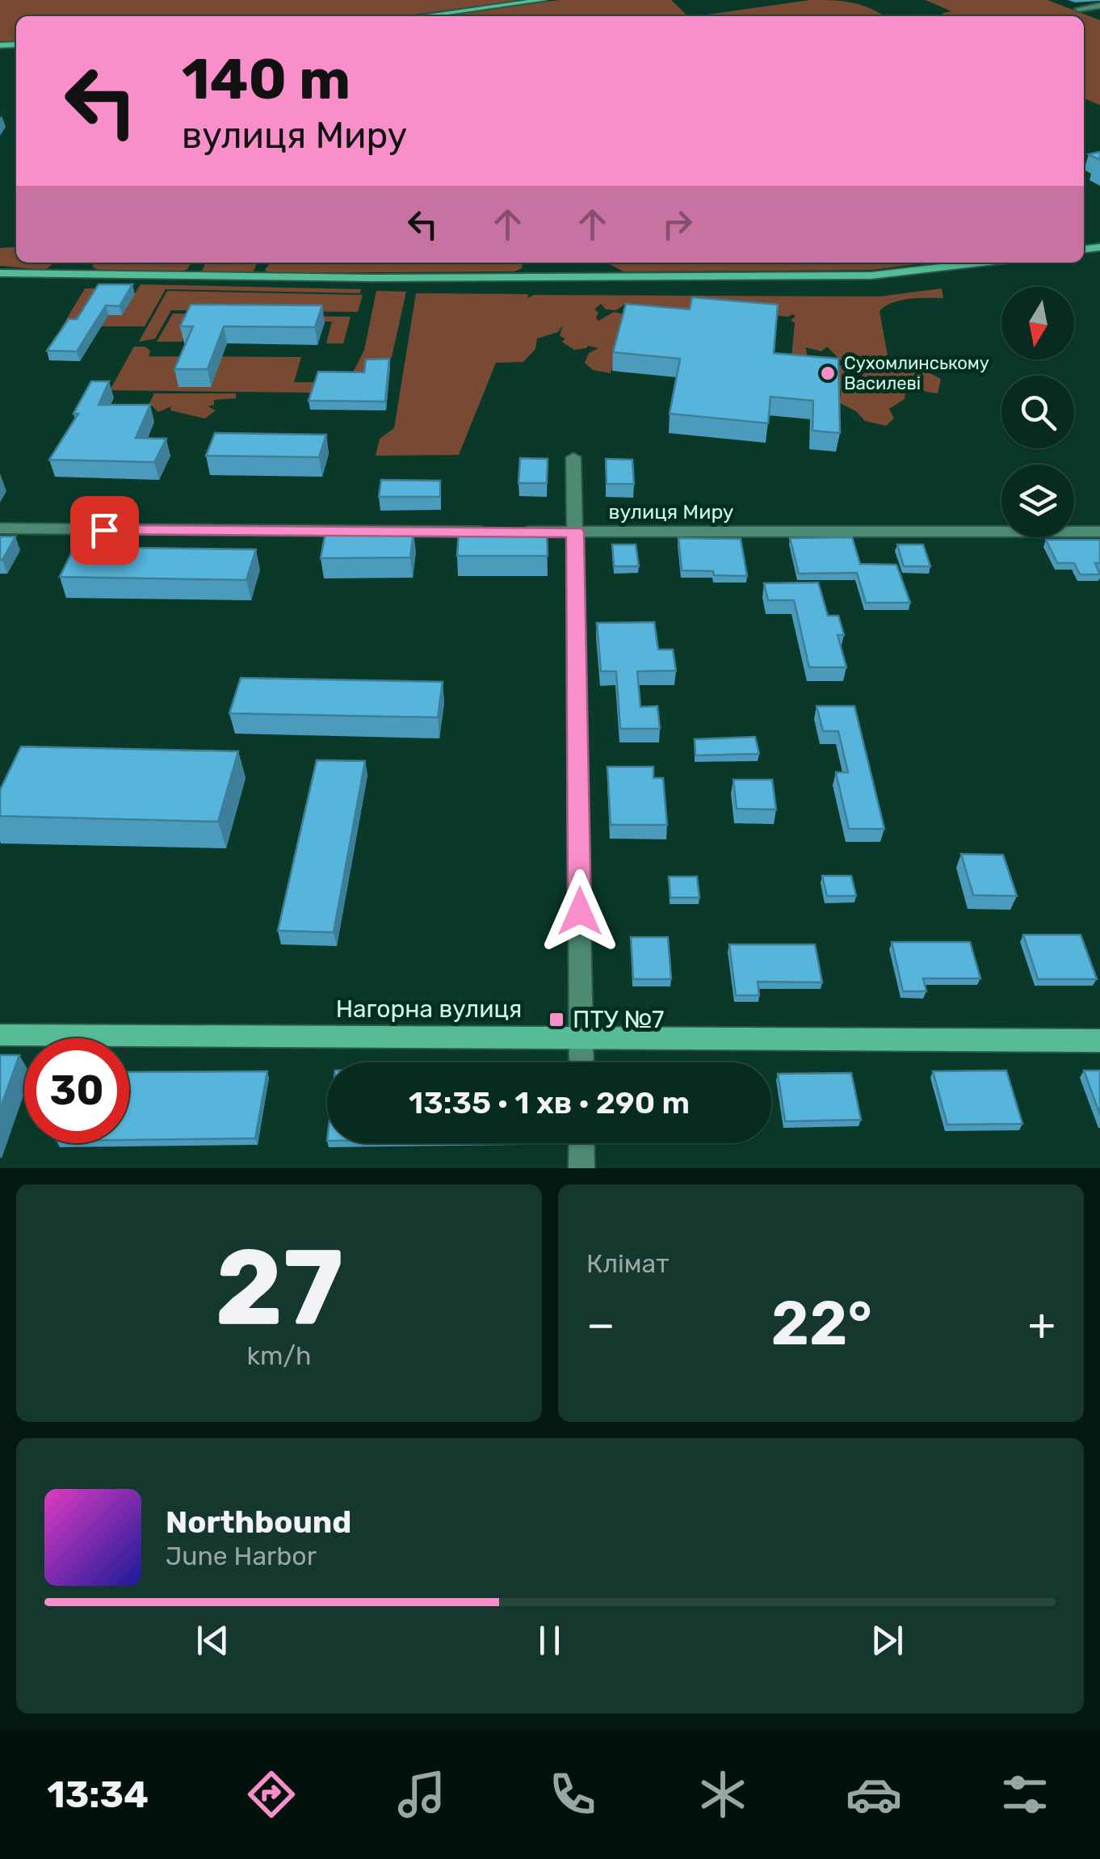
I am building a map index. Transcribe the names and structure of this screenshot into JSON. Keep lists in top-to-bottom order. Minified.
{"streets":{"street":["вулиця Миру","Нагорна вулиця"]},"places":{"other":["Сухомлинському Василеві"],"transit":["ПТУ №7"]},"north":"bottom","page":{"turn":["140 m","вулиця Миру"],"limit":"30","trip":"13:35 · 1 хв · 290 m","tile":[["27","km/h"],"Клімат"],"heat":["−","22°","+"],"song":["Northbound","June Harbor"],"tabs":"13:34"}}
